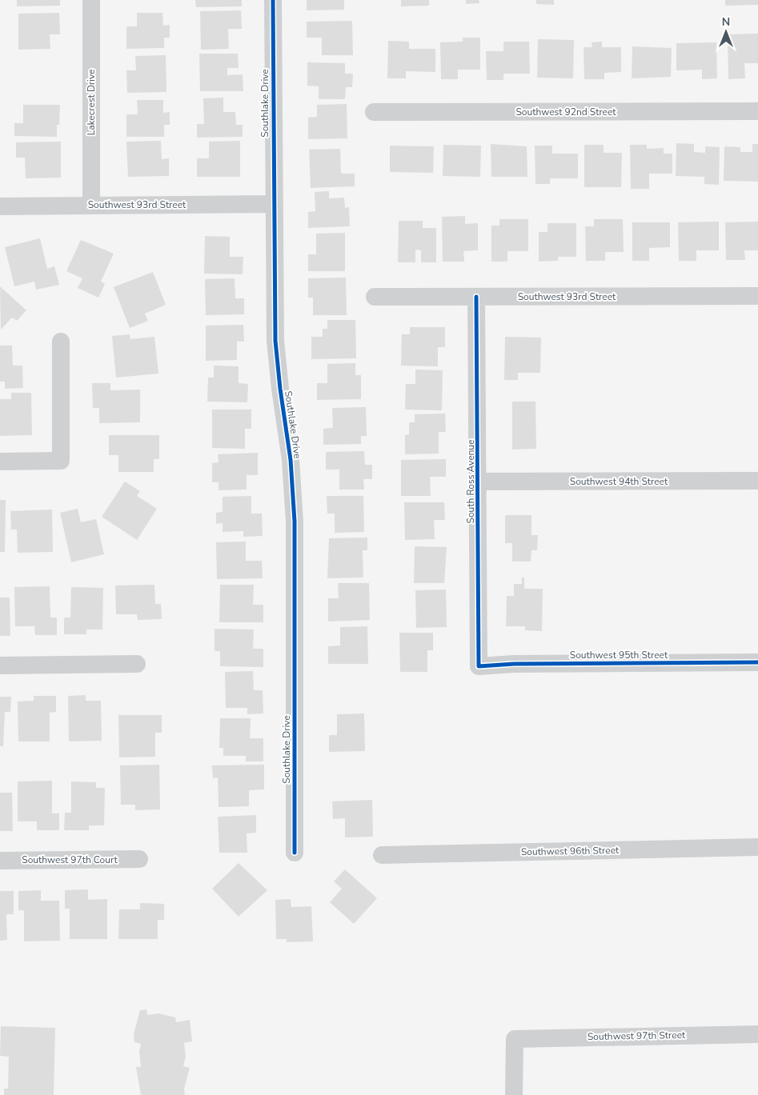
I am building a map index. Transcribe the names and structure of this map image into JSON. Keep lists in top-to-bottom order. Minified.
{"streets":{"street":["Lakecrest Drive","Southlake Drive","Southwest 92nd Street","Southwest 93rd Street","South Ross Avenue","Southwest 94th Street","Southwest 95th Street","Southwest 96th Street","Southwest 97th Court","Southwest 97th Street"]},"crossings":[["Lakecrest Drive","Southwest 93rd Street"],["Southlake Drive","Southwest 93rd Street"],["Southwest 93rd Street","South Ross Avenue"],["South Ross Avenue","Southwest 94th Street"],["South Ross Avenue","Southwest 95th Street"]],"north":"top"}
